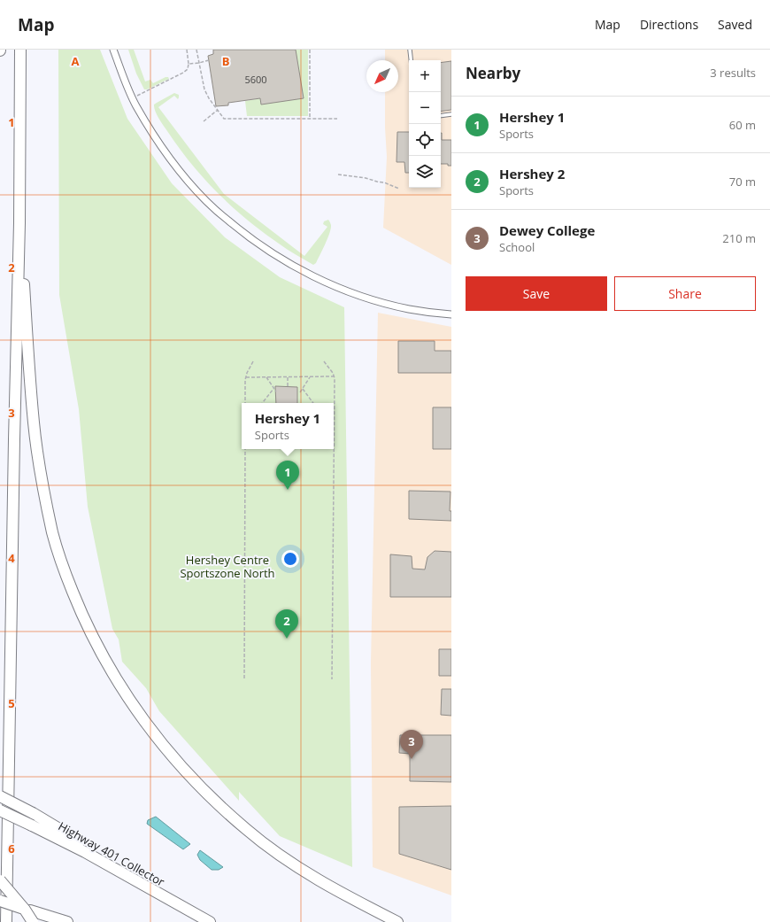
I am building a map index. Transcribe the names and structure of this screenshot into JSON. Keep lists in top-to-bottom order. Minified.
{"streets":{"highway":["Highway 401 Collector"]},"parks":["Hershey Centre Sportszone North"],"house_numbers":["5600"],"north":"bottom left","page":{"header":"Map","nav":["Map","Directions","Saved"],"heading":["Nearby","3 results"],"map_buttons":["+","−"],"list":[{"mark":"1","name":"Hershey 1","note":"Sports","value":"60 m"},{"mark":"2","name":"Hershey 2","note":"Sports","value":"70 m"},{"mark":"3","name":"Dewey College","note":"School","value":"210 m"}],"buttons":["Save","Share"],"popup":["Hershey 1","Sports"],"pins":["1","2","3"]},"grid":{"columns":["A","B"],"rows":["1","2","3","4","5","6"]}}
